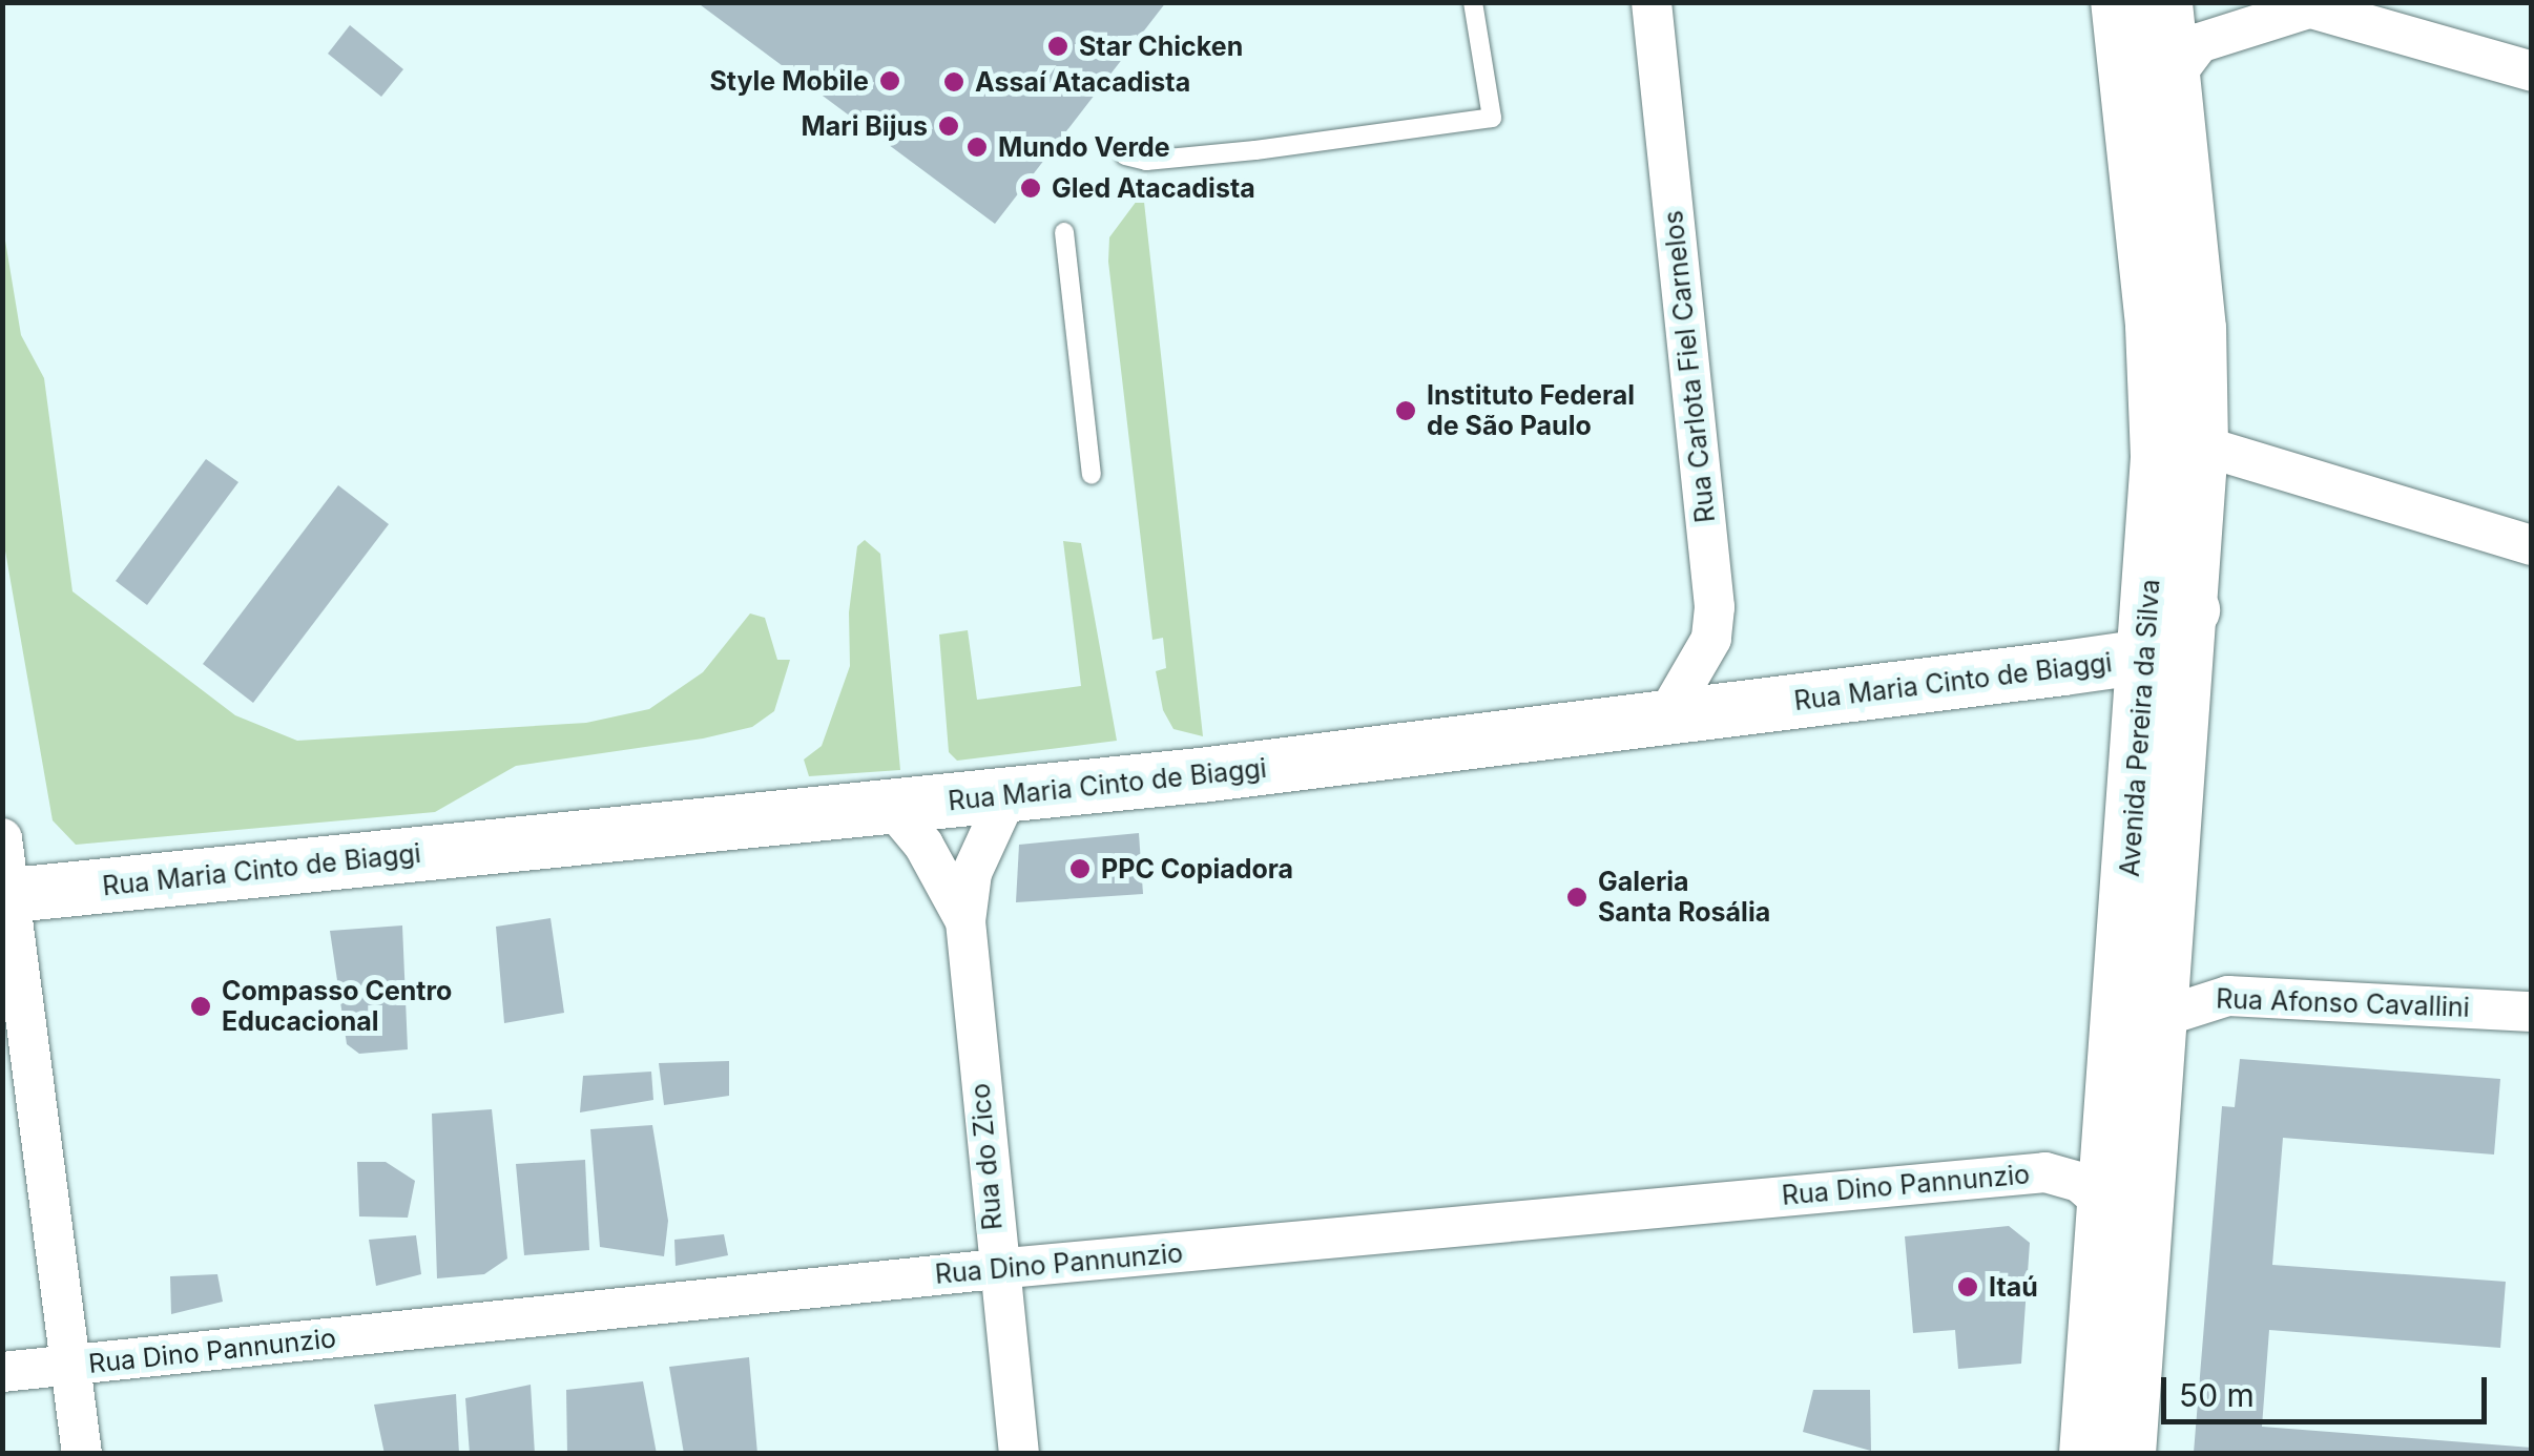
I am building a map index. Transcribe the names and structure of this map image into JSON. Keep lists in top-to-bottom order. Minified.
{"streets":{"main road":["Rua Maria Cinto de Biaggi","Avenida Pereira da Silva"],"street":["Rua Carlota Fiel Carnelos","Rua Afonso Cavallini","Rua do Zico","Rua Dino Pannunzio"]},"crossings":[["Rua Carlota Fiel Carnelos","Rua Maria Cinto de Biaggi"],["Rua Maria Cinto de Biaggi","Avenida Pereira da Silva"],["Rua Maria Cinto de Biaggi","Rua do Zico"],["Avenida Pereira da Silva","Rua Afonso Cavallini"],["Avenida Pereira da Silva","Rua Dino Pannunzio"],["Rua do Zico","Rua Dino Pannunzio"]],"places":["Star Chicken","Style Mobile","Assaí Atacadista","Mari Bijus","Mundo Verde","Gled Atacadista","Instituto Federal de São Paulo","PPC Copiadora","Galeria Santa Rosália","Compasso Centro Educacional","Itaú"],"scale_bar":"50 m"}
